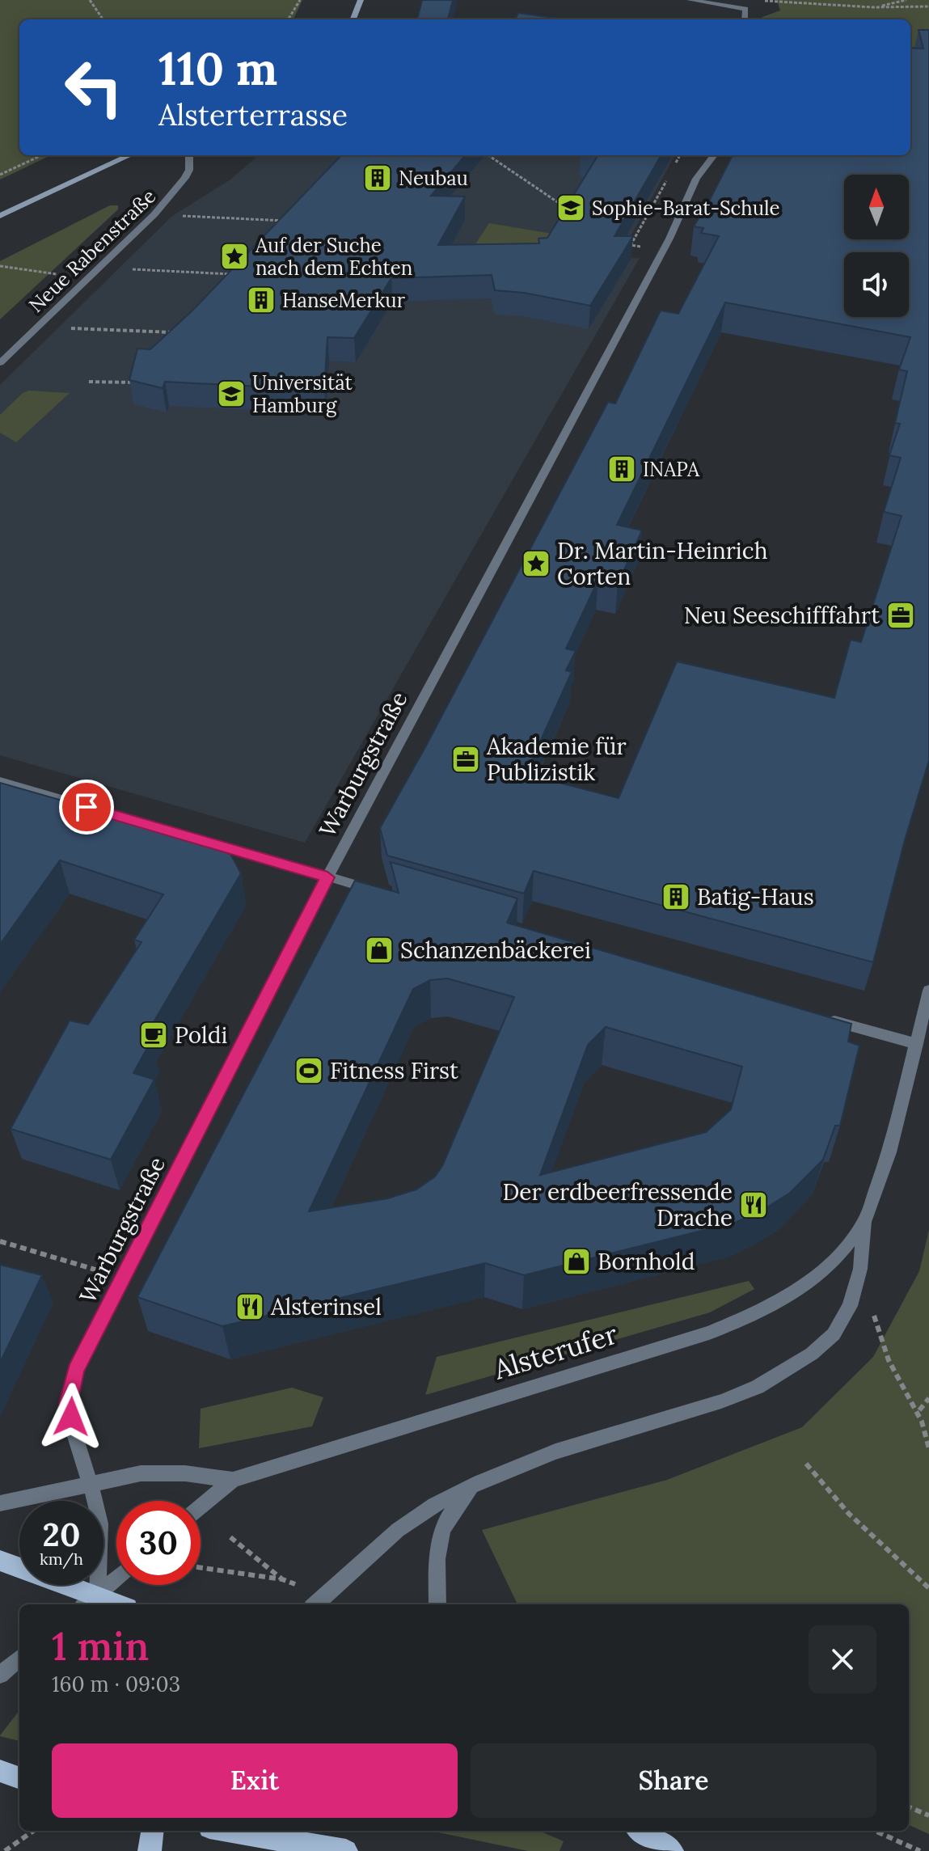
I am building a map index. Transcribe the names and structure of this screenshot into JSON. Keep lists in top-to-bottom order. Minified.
{"streets":{"street":["Neue Rabenstraße","Warburgstraße","Alsterufer"]},"crossings":[["Warburgstraße","Alsterufer"]],"places":{"building":["Neubau","HanseMerkur","INAPA","Batig-Haus"],"school or university":["Sophie-Barat-Schule","Universität Hamburg"],"place":["Auf der Suche nach dem Echten","Dr. Martin-Heinrich Corten"],"office":["Neu Seeschifffahrt","Akademie für Publizistik"],"shop":["Schanzenbäckerei","Bornhold"],"cafe":["Poldi"],"sports":["Fitness First"],"restaurant":["Der erdbeerfressende Drache","Alsterinsel"]},"north":"top","page":{"turn":["110 m","Alsterterrasse"],"speed":"20 km/h","limit":"30","heading":["1 min","160 m · 09:03"],"buttons":["Exit","Share"]}}
